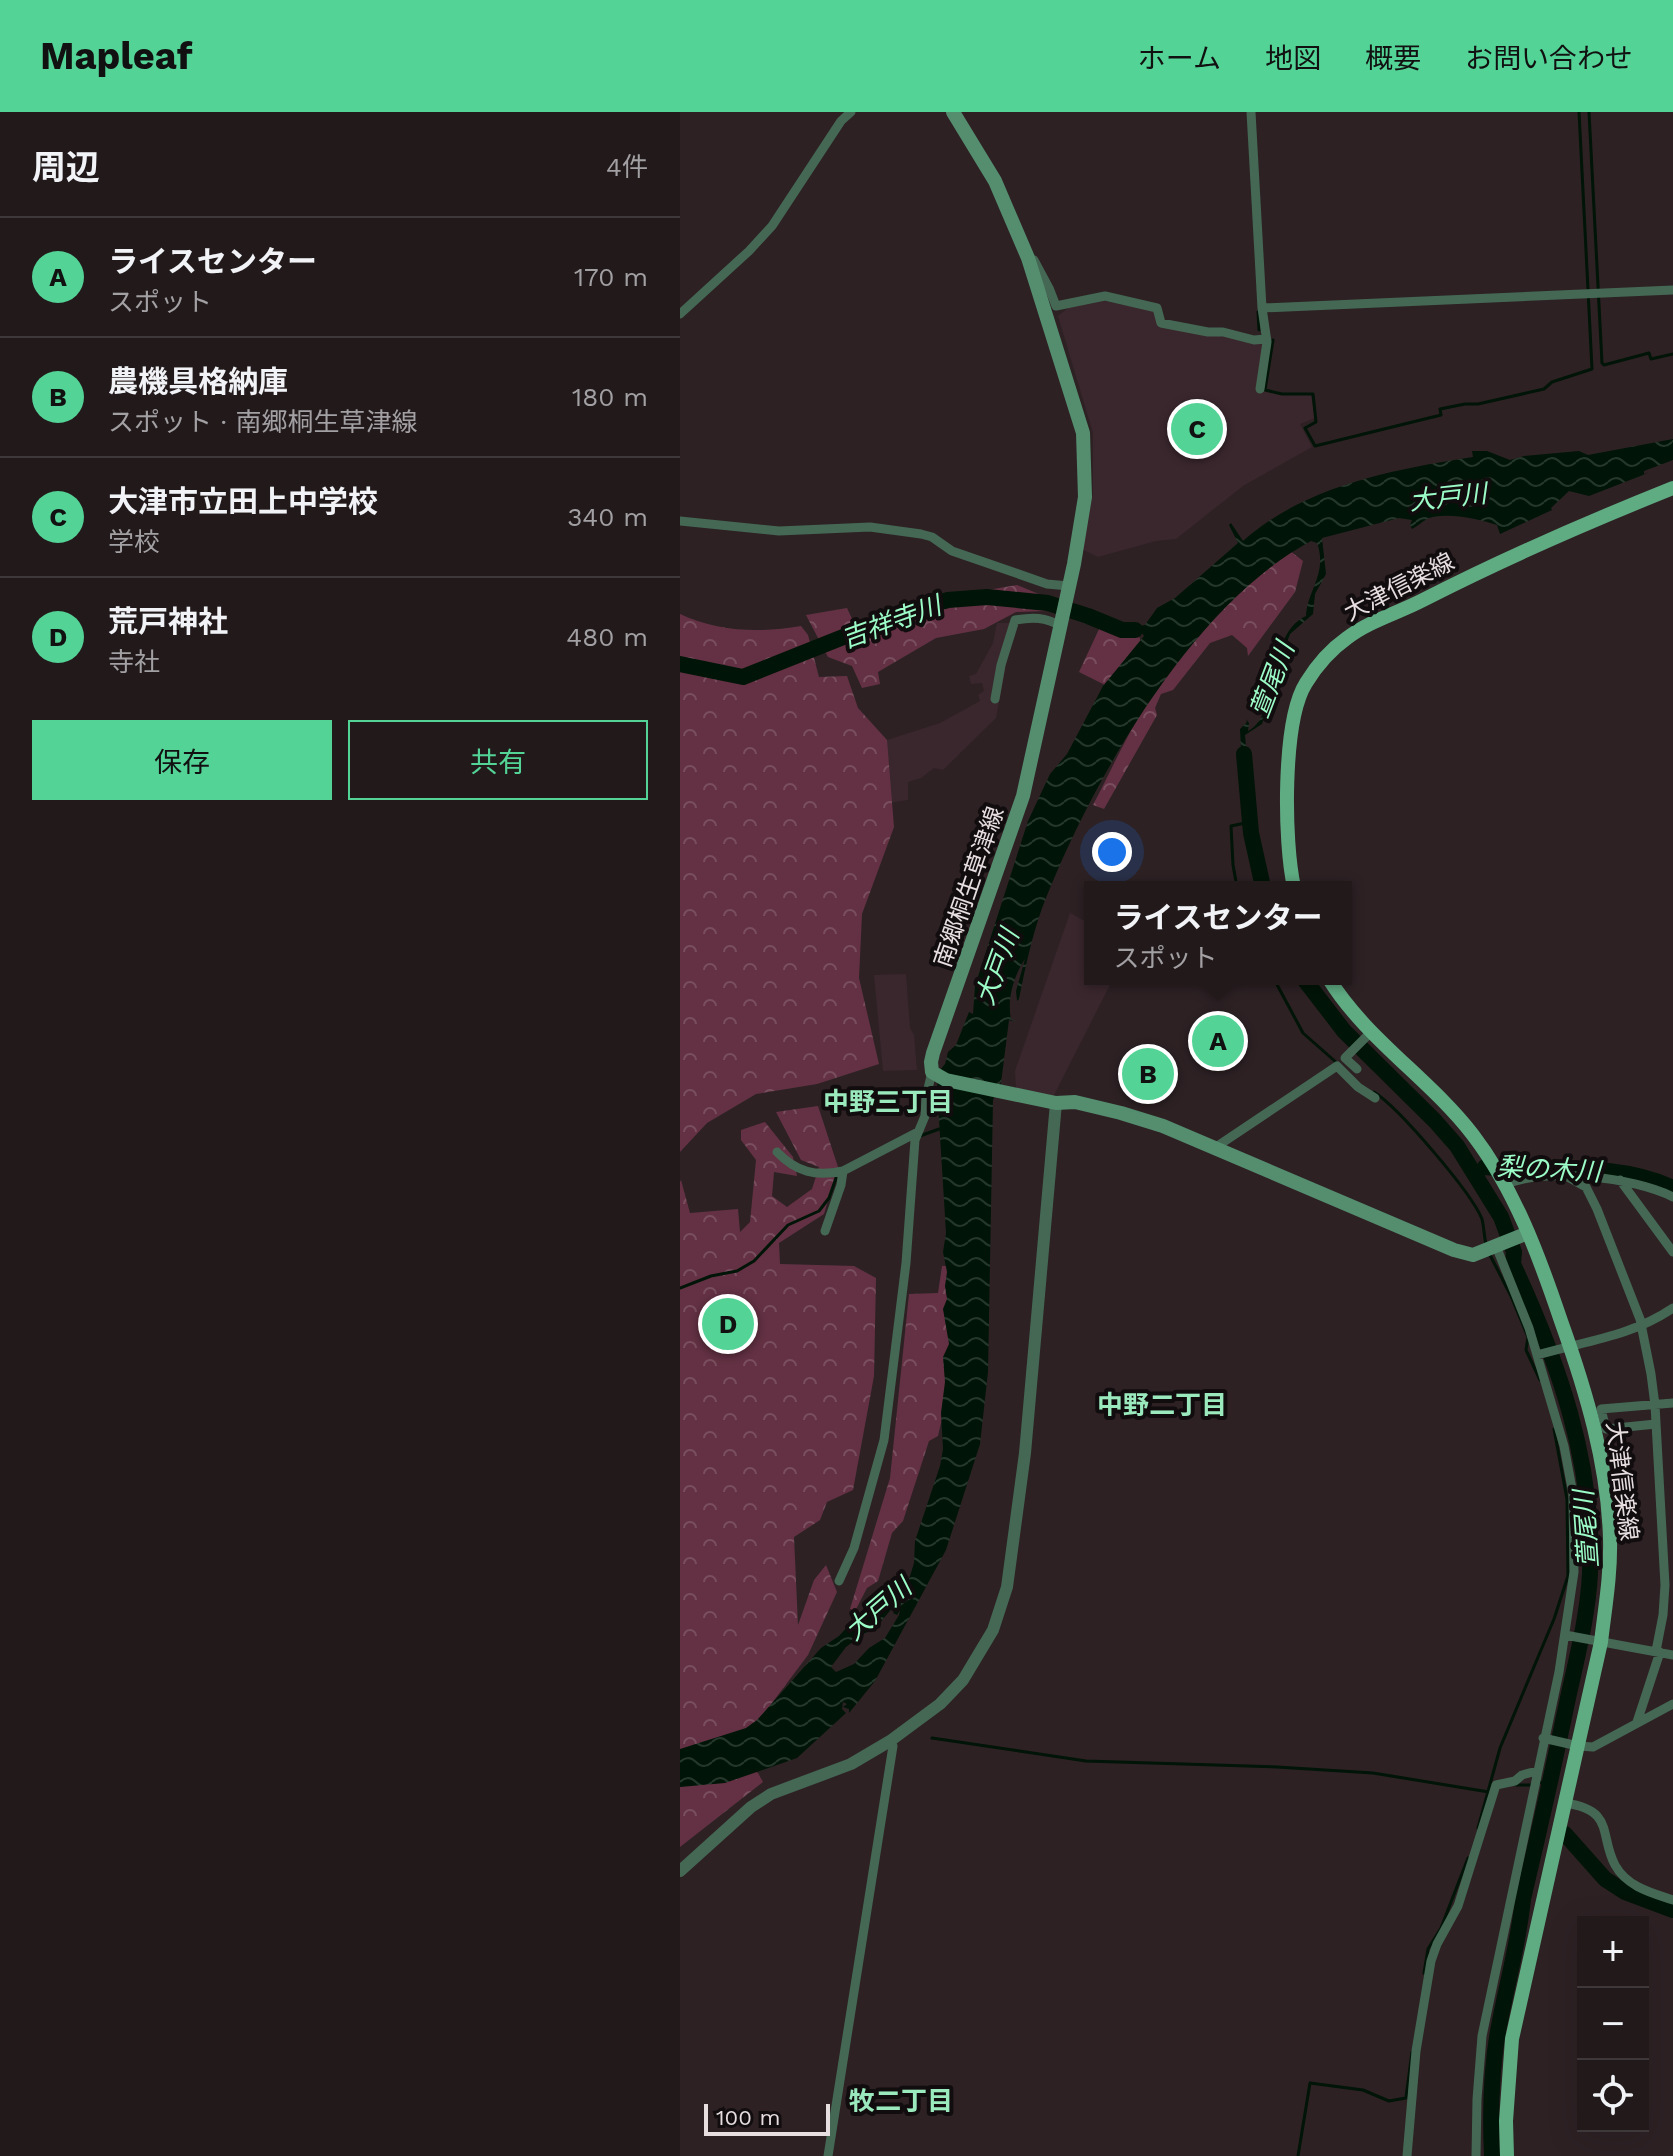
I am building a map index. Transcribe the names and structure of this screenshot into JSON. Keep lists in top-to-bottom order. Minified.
{"streets":{"main road":["大津信楽線","南郷桐生草津線"]},"districts":["中野三丁目","中野二丁目","牧二丁目"],"water":["大戸川","吉祥寺川","萱尾川","梨の木川"],"scale_bar":"100 m","page":{"header":"Mapleaf","nav":["ホーム","地図","概要","お問い合わせ"],"heading":["周辺","4件"],"list":[{"mark":"A","name":"ライスセンター","note":"スポット","value":"170 m"},{"mark":"B","name":"農機具格納庫","note":"スポット · 南郷桐生草津線","value":"180 m"},{"mark":"C","name":"大津市立田上中学校","note":"学校","value":"340 m"},{"mark":"D","name":"荒戸神社","note":"寺社","value":"480 m"}],"pins":["C","A","B","D"],"buttons":["保存","共有"],"popup":["ライスセンター","スポット"],"map_buttons":["+","−"],"scale":"100 m"}}
